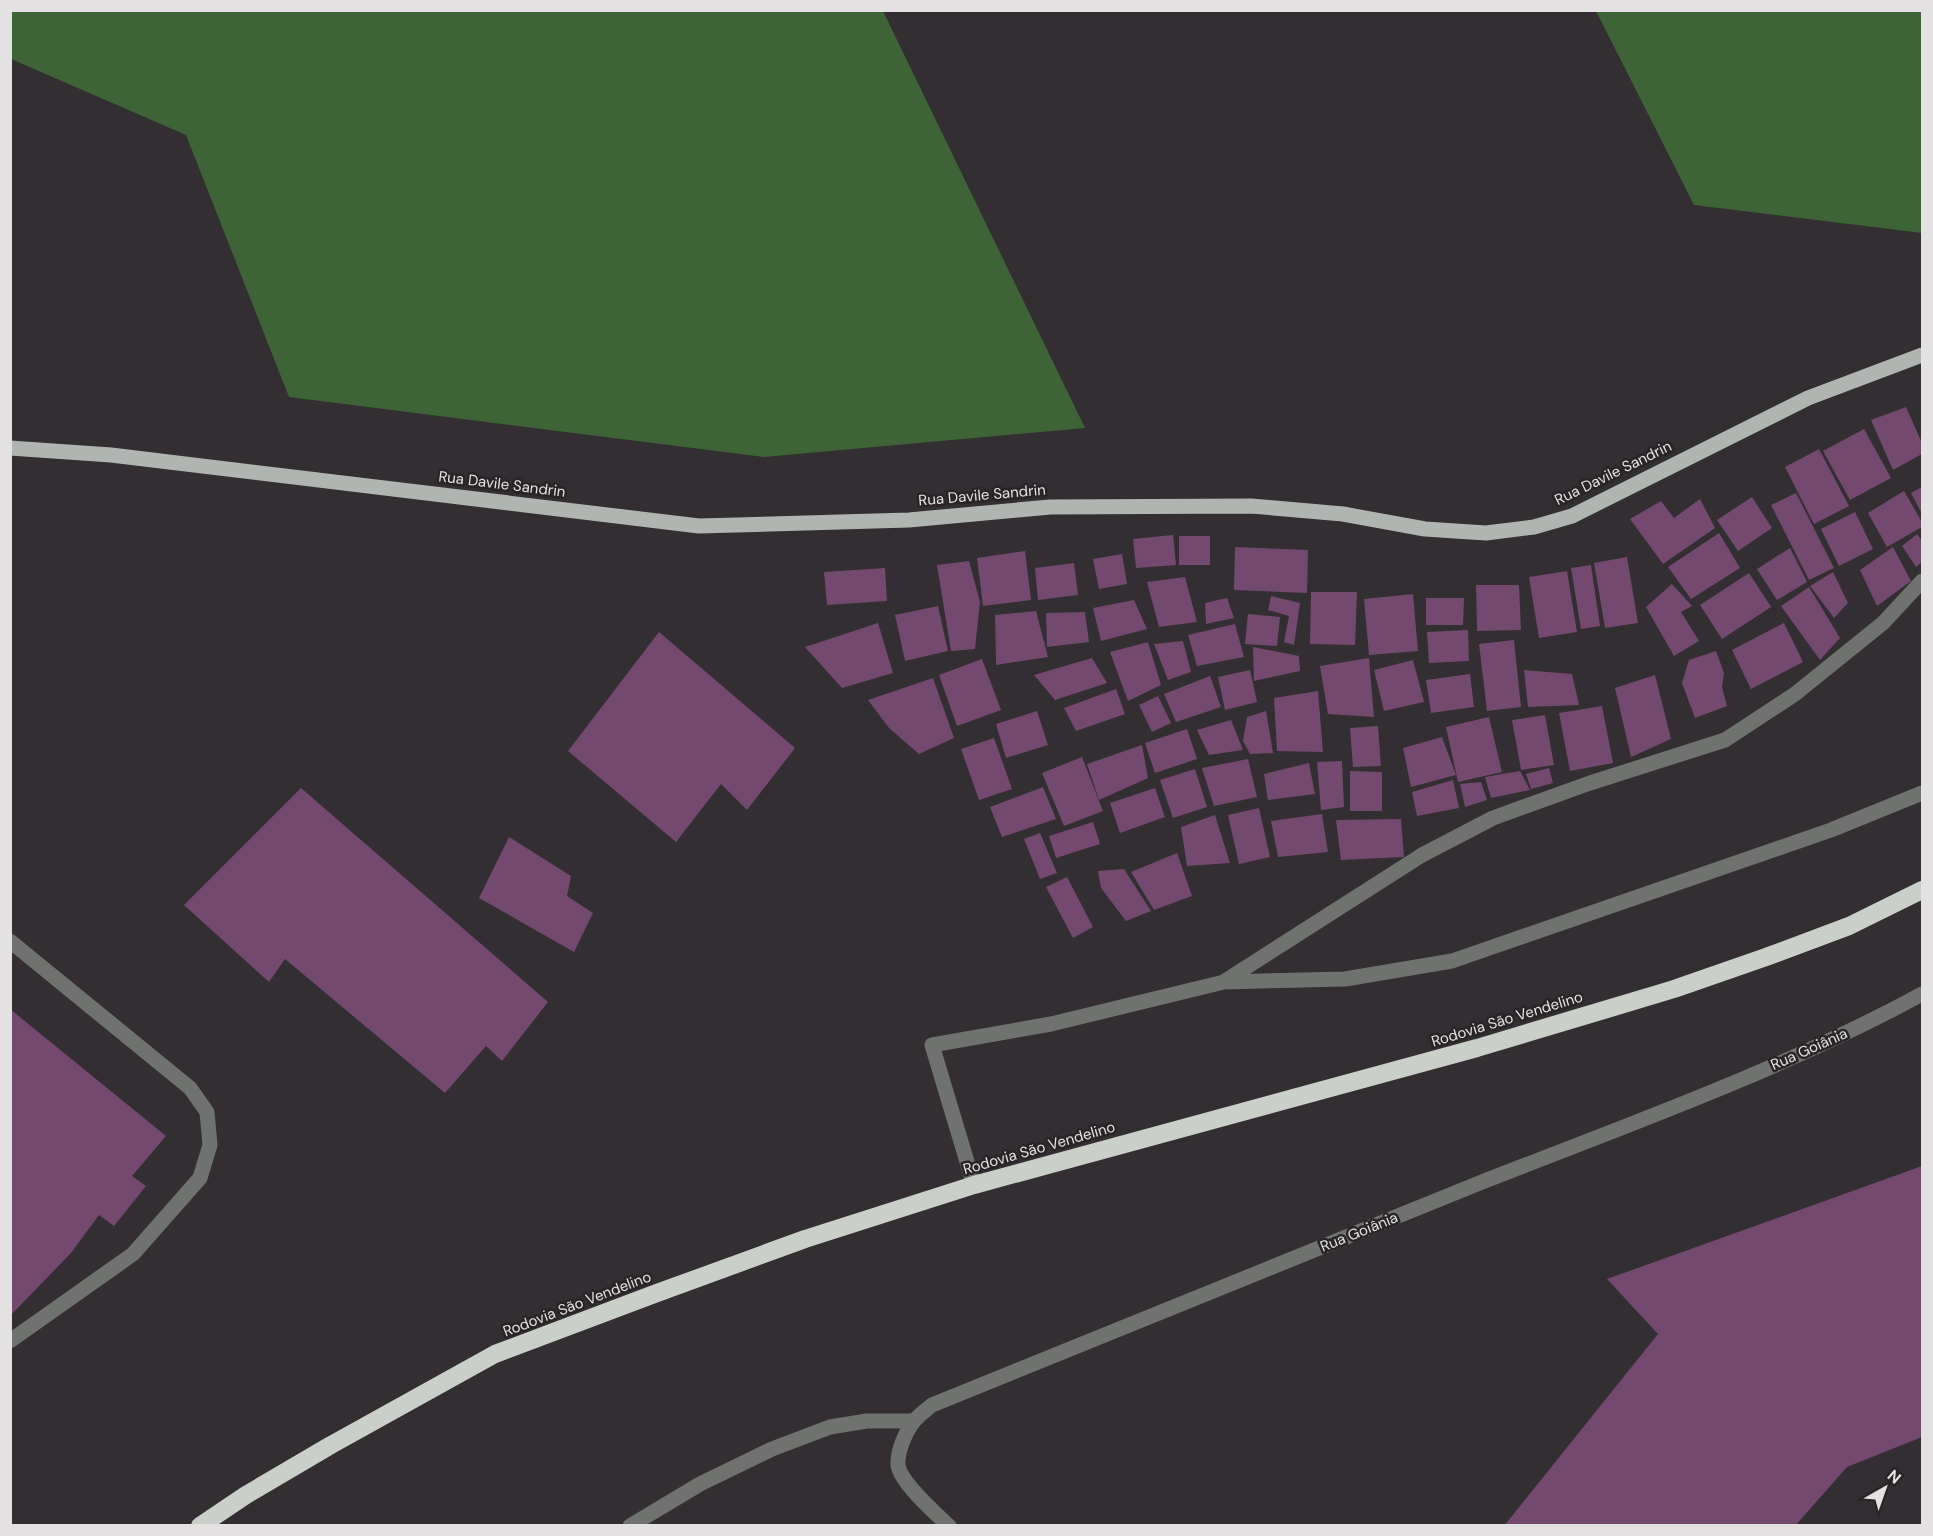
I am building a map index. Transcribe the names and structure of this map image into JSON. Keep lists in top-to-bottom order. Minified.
{"streets":{"highway":["Rodovia São Vendelino"],"main road":["Rua Davile Sandrin"],"street":["Rua Goiânia"]},"north":"top right"}
